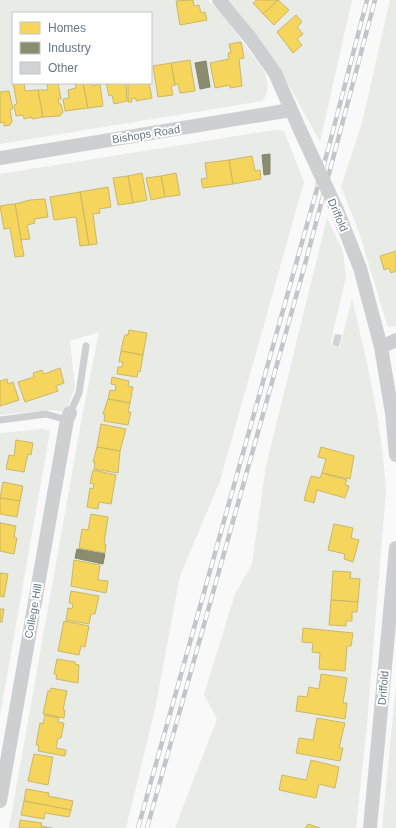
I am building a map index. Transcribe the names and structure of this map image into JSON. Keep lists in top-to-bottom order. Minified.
{"streets":{"street":["Bishops Road","Driffold","College Hill"]},"crossings":[["Bishops Road","Driffold"]],"legend":["Homes","Industry","Other"]}
